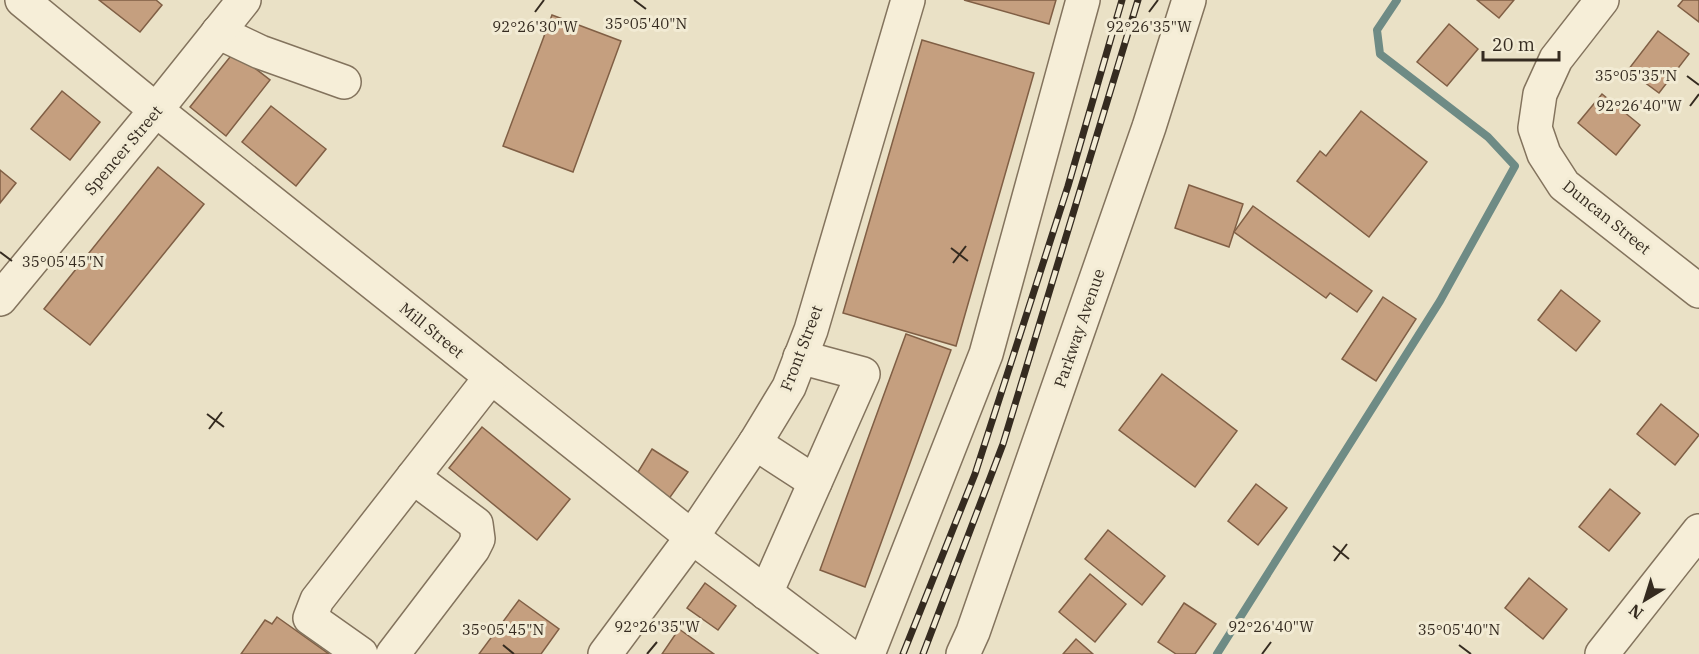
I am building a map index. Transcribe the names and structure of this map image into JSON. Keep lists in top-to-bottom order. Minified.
{"streets":{"street":["Spencer Street","Duncan Street","Parkway Avenue","Mill Street","Front Street"]},"crossings":[["Spencer Street","Mill Street"],["Mill Street","Front Street"]],"scale_bar":"20 m","north":"bottom left","coordinates":["35°05'40\"N","92°26'30\"W","92°26'35\"W","35°05'35\"N","92°26'40\"W","35°05'45\"N"]}
